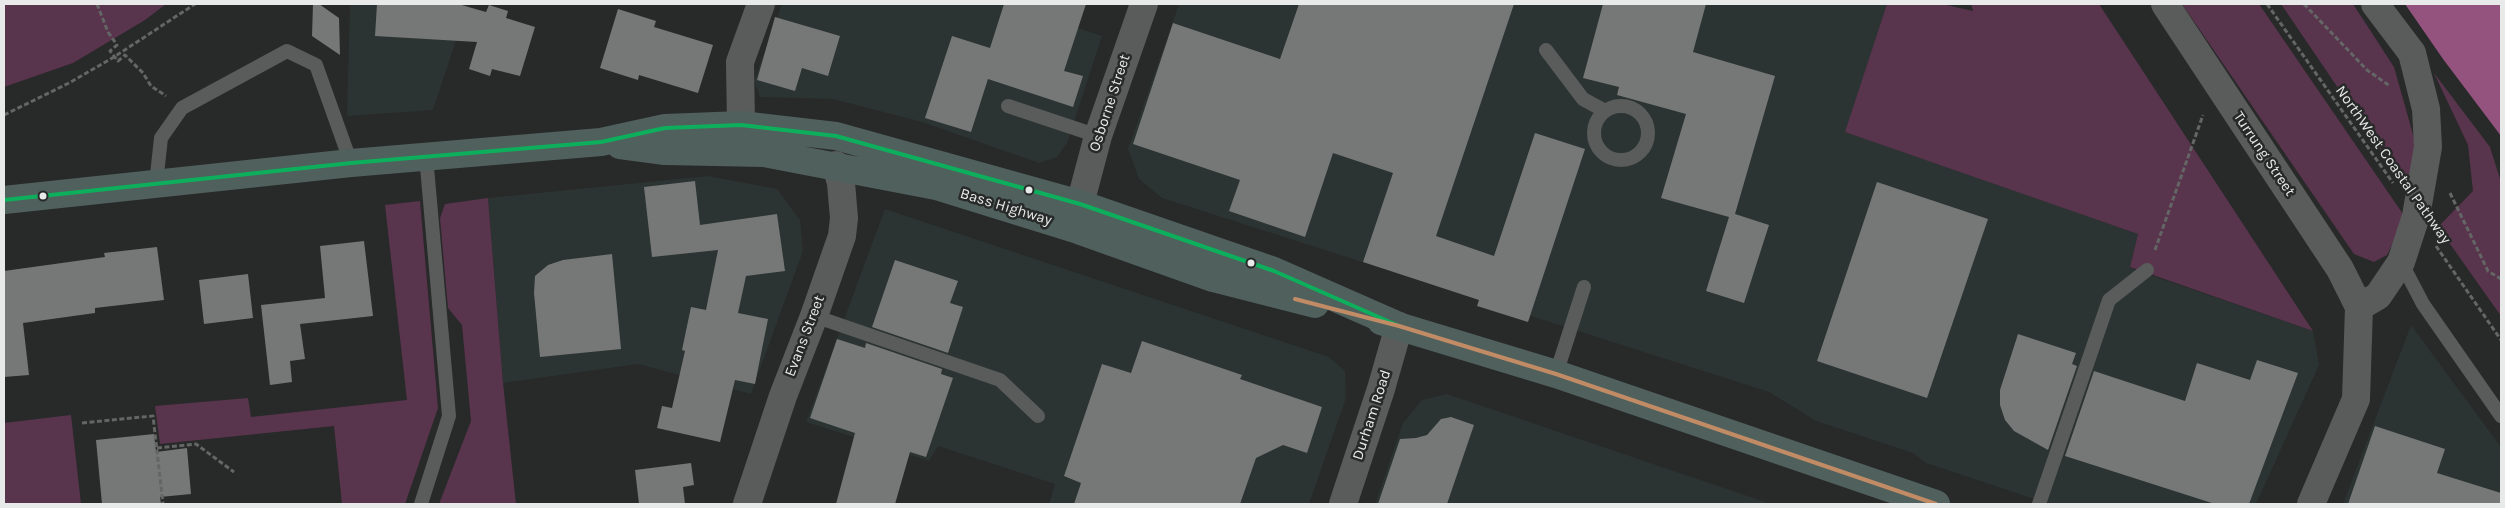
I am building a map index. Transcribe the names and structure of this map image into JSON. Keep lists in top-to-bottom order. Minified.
{"streets":{"highway":["Bass Highway"],"street":["Osborne Street","Turrung Street","Evans Street","Durham Road"],"path":["NorthWest Coastal Pathway"]},"crossings":[["Osborne Street","Bass Highway"],["Bass Highway","Evans Street"],["Bass Highway","Durham Road"]]}
